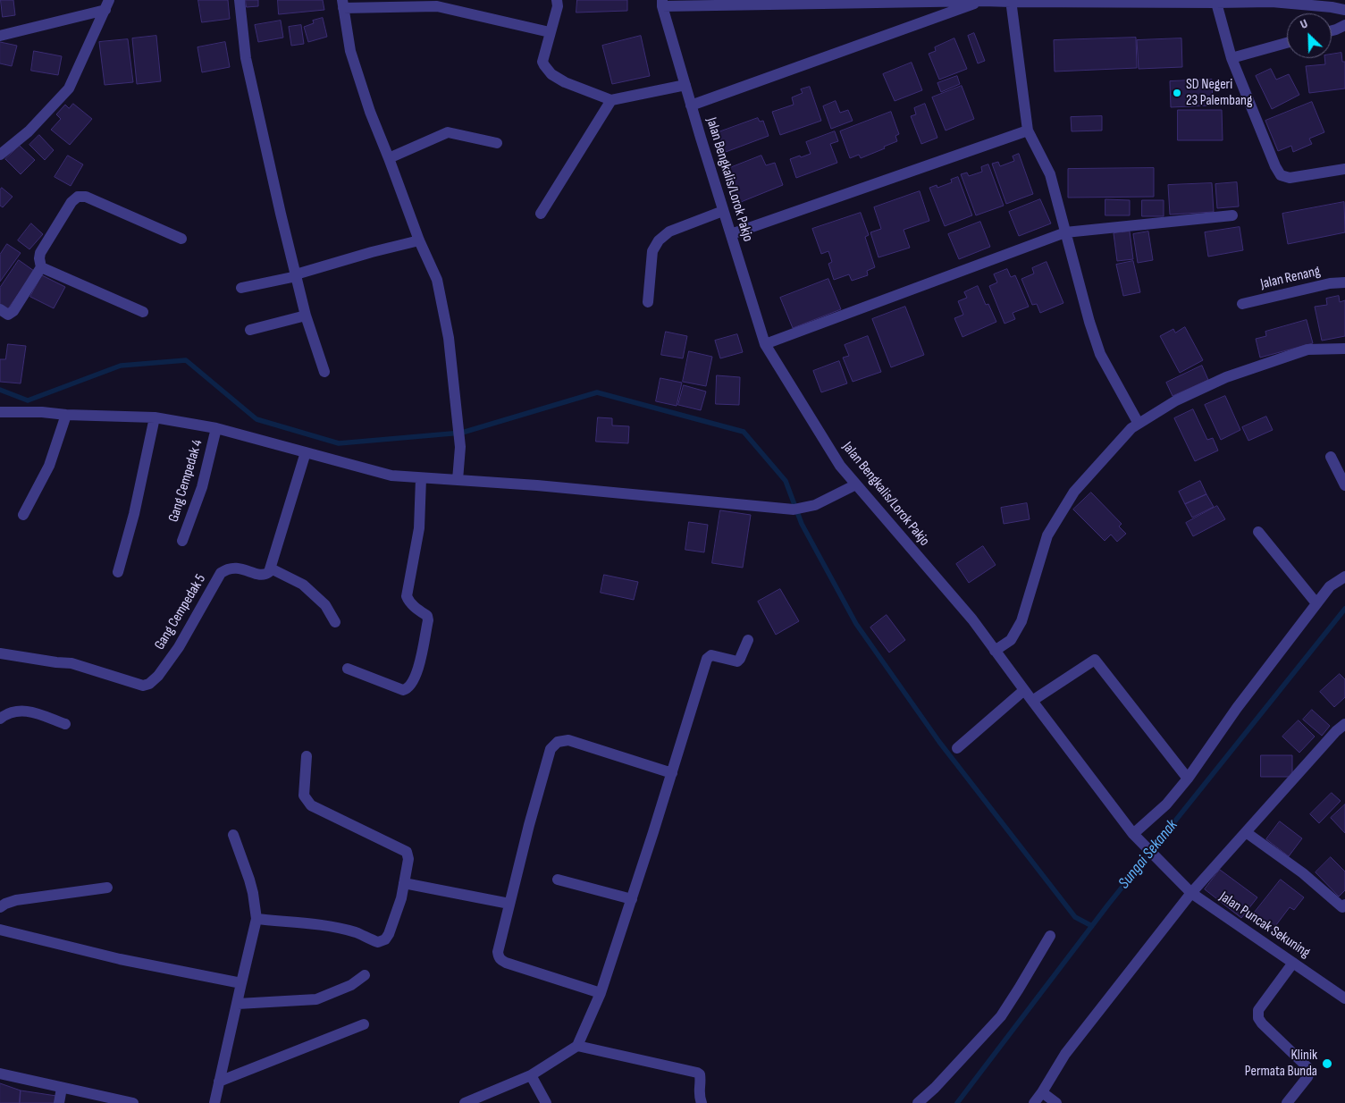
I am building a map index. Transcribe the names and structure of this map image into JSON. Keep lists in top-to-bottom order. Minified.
{"streets":{"street":["Jalan Bengkalis/Lorok Pakjo","Jalan Renang","Gang Cempedak 4","Gang Cempedak 5","Jalan Puncak Sekuning"]},"crossings":[["Jalan Bengkalis/Lorok Pakjo","Jalan Puncak Sekuning"]],"water":["Sungai Sekanak"],"places":["SD Negeri 23 Palembang","Klinik Permata Bunda"],"north":"top left"}
